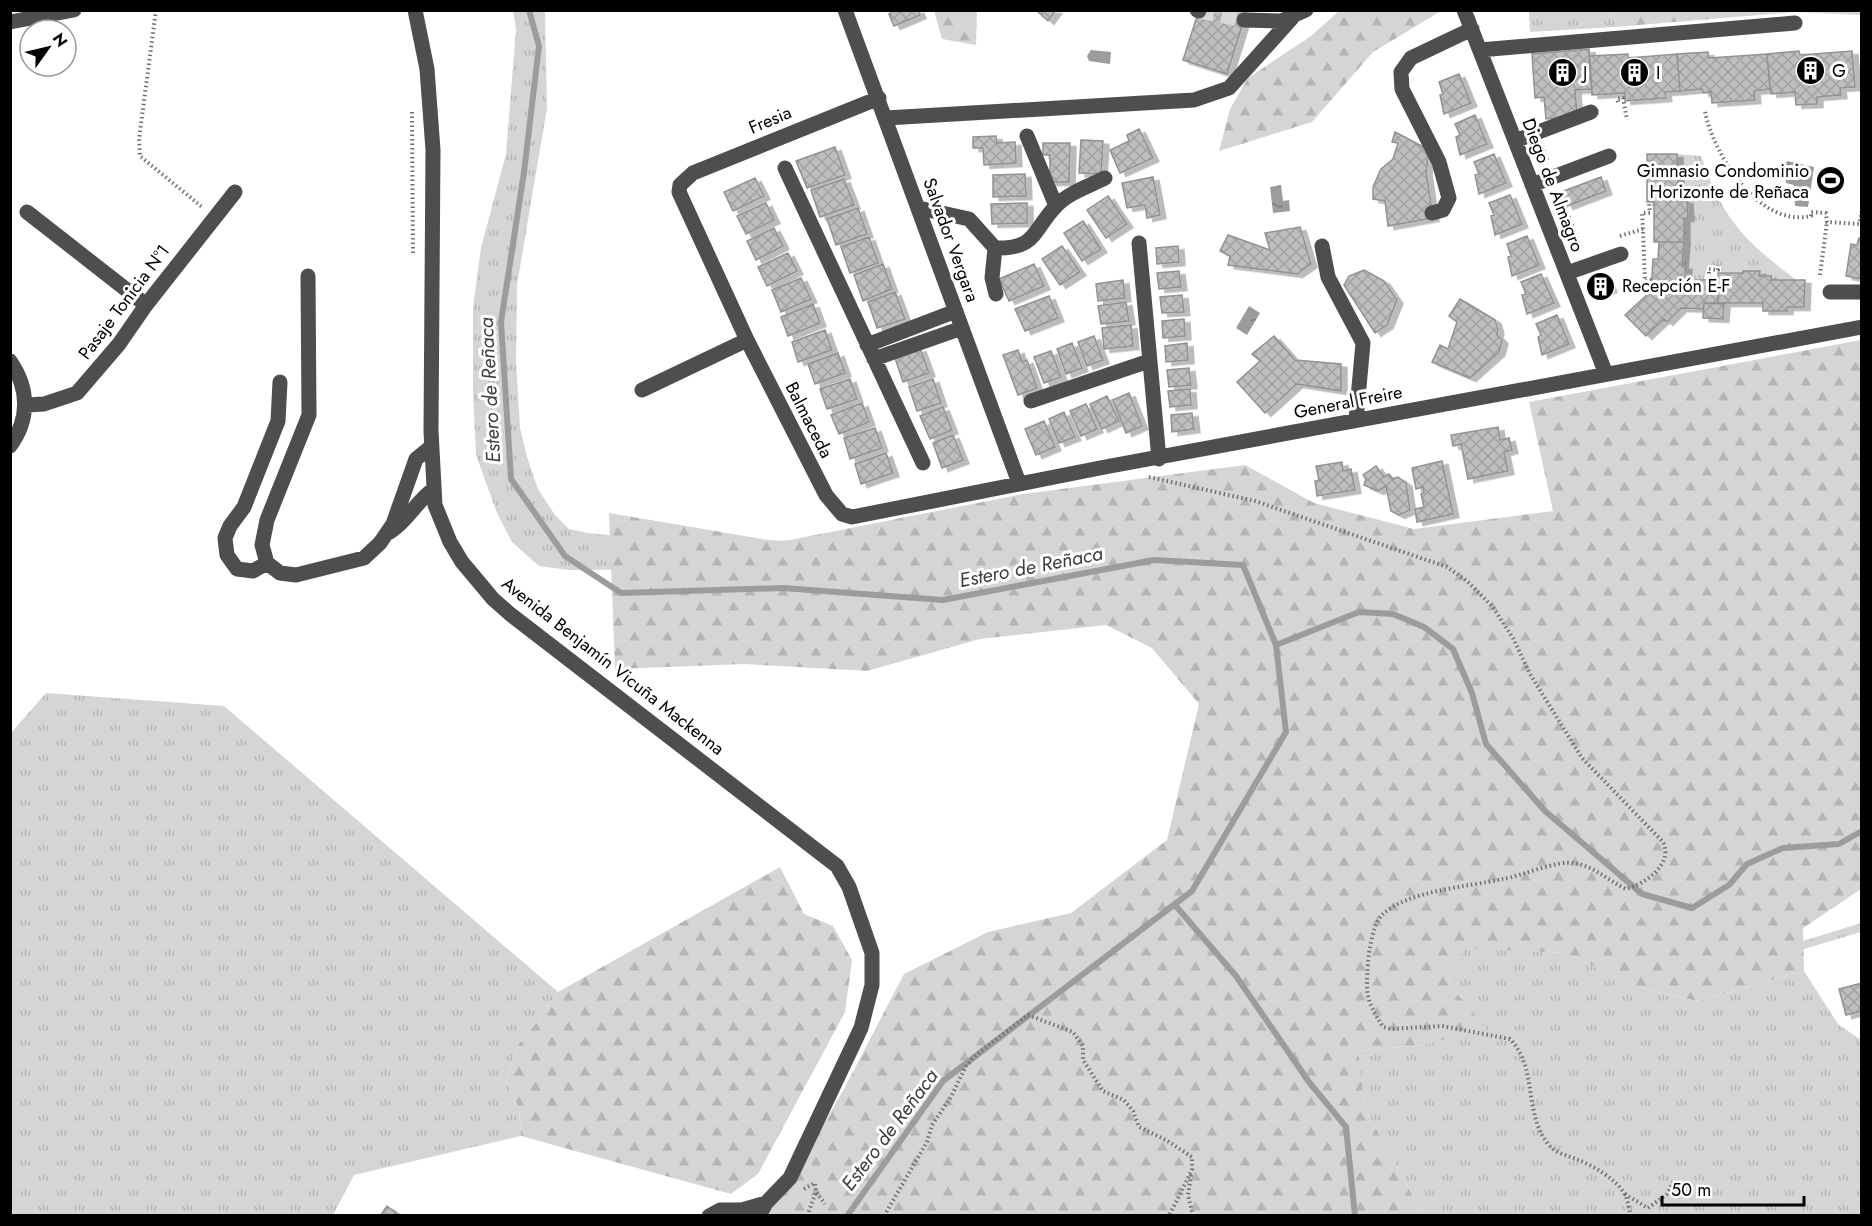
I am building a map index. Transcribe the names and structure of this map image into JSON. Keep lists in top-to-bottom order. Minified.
{"streets":{"street":["Fresia","Diego de Almagro","Salvador Vergara","Pasaje Tonicia Nº1","General Freire","Balmaceda","Avenida Benjamín Vicuña Mackenna"]},"crossings":[["Fresia","Salvador Vergara"],["Fresia","Balmaceda"],["Diego de Almagro","General Freire"],["Salvador Vergara","General Freire"],["General Freire","Balmaceda"]],"water":["Estero de Reñaca"],"places":{"building":["G","J","I","Recepción E-F"],"sports":["Gimnasio Condominio Horizonte de Reñaca"]},"scale_bar":"50 m","north":"top right"}
